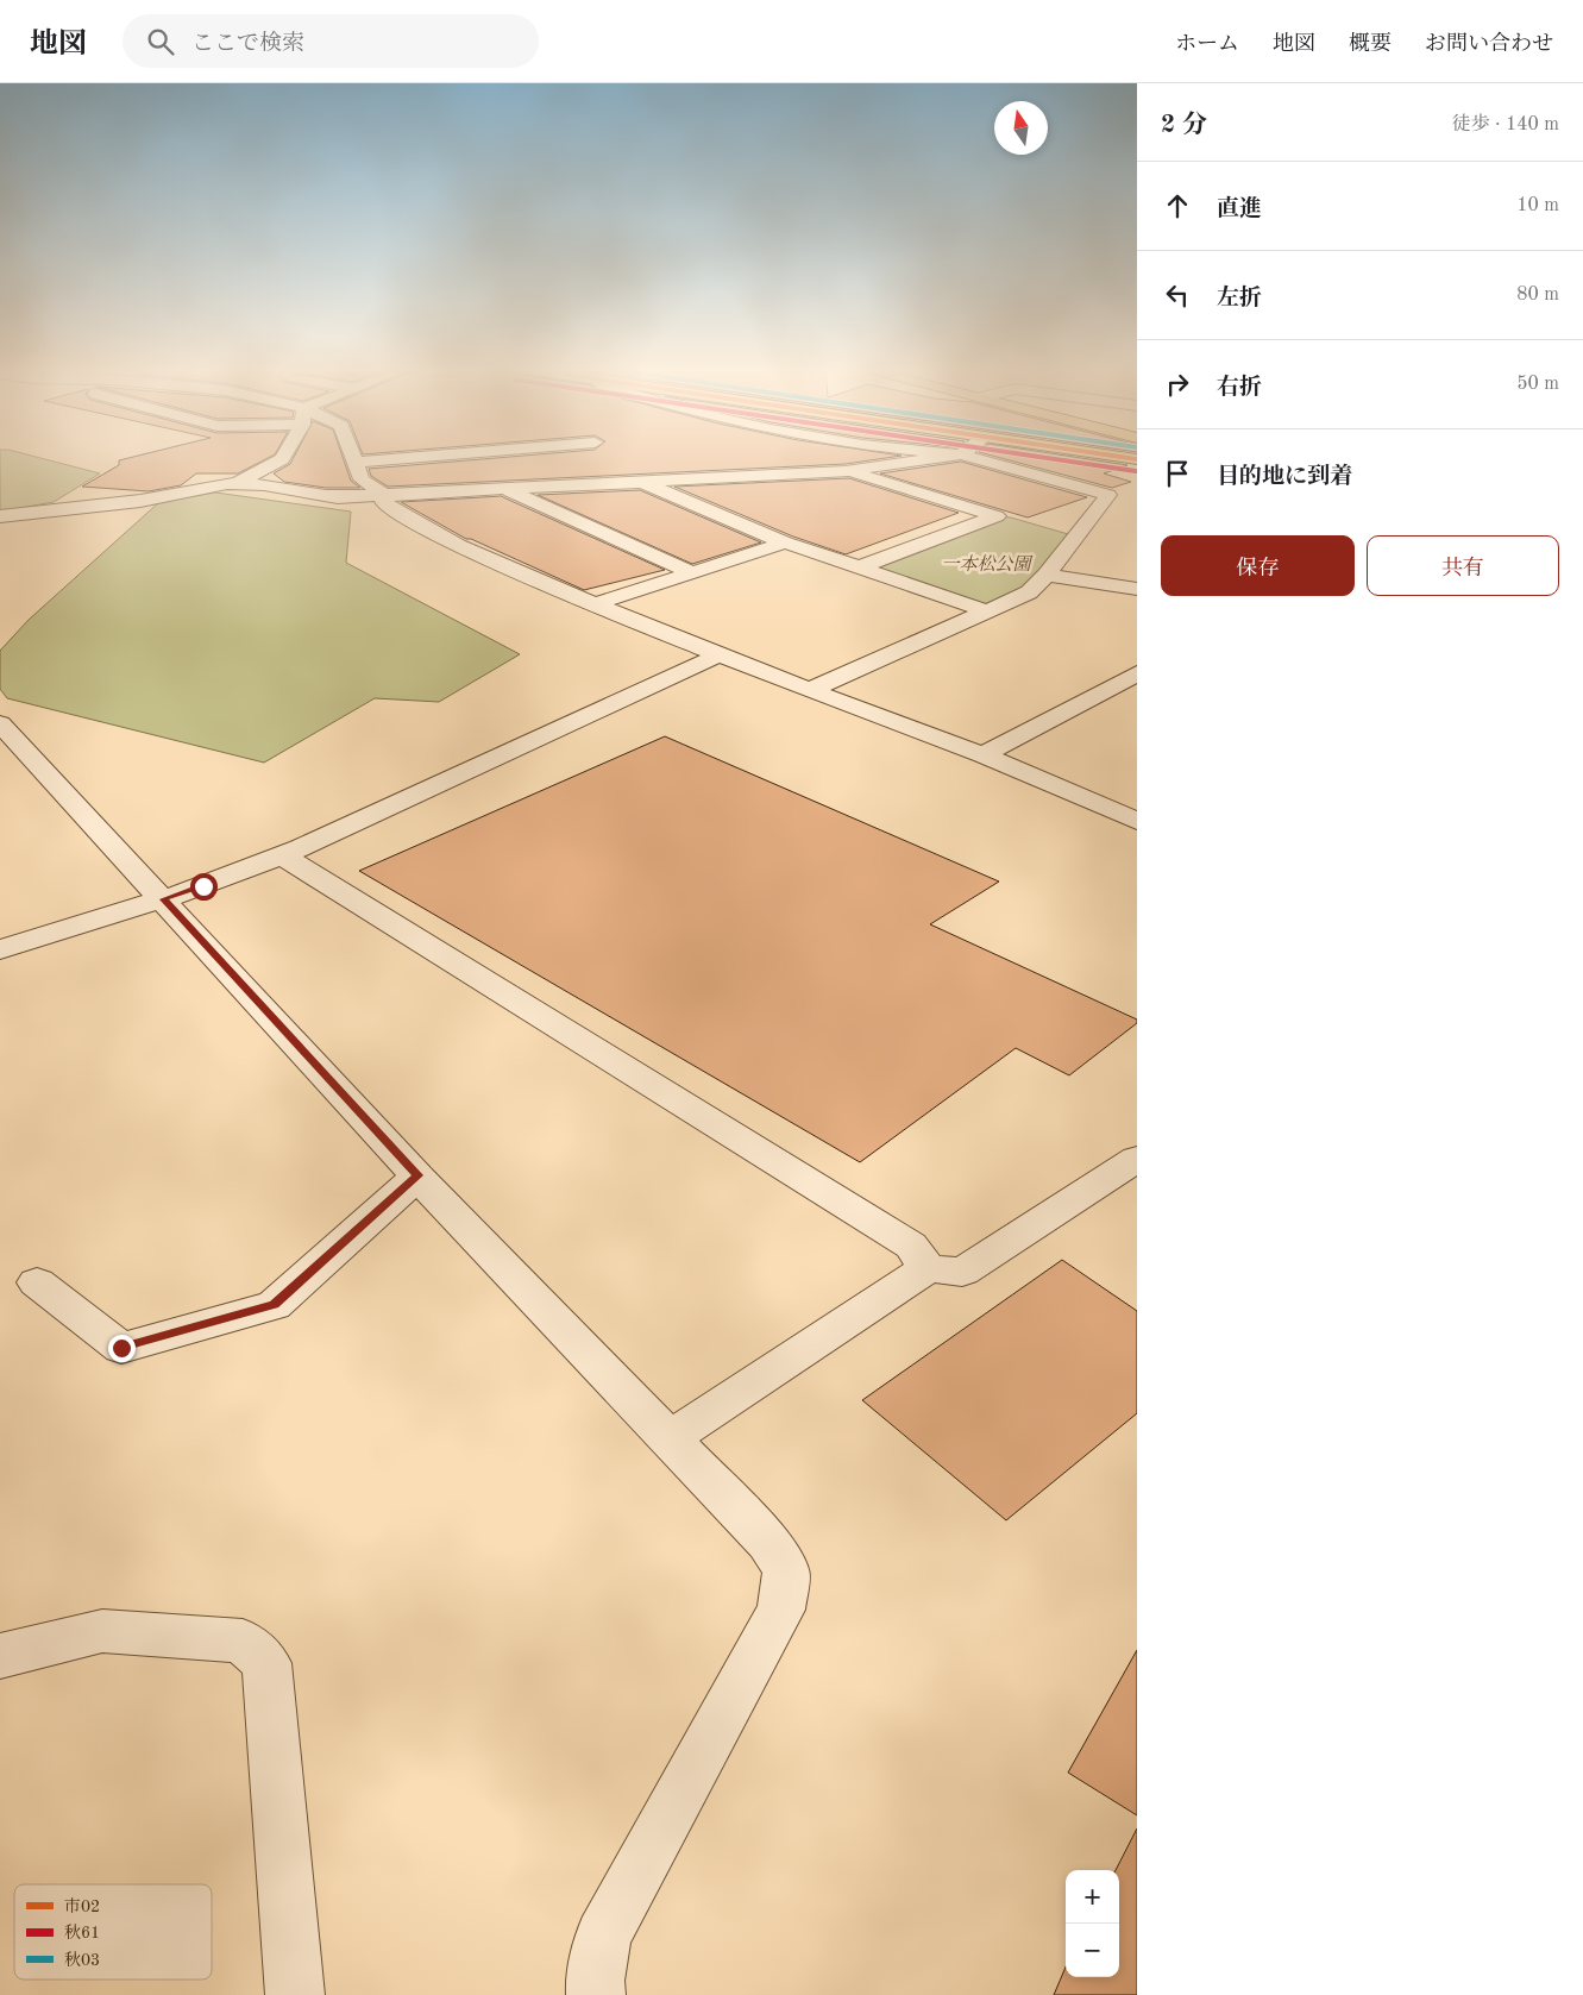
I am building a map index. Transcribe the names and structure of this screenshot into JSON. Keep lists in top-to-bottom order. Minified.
{"parks":["一本松公園"],"lines":["transit line 市02","transit line 秋61"],"legend":["市02","秋61","秋03"],"north":"top","page":{"header":"地図","search":"ここで検索","nav":["ホーム","地図","概要","お問い合わせ"],"heading":["2 分","徒歩 · 140 m"],"list":[["直進","10 m"],["左折","80 m"],["右折","50 m"],"目的地に到着"],"buttons":["保存","共有"],"map_buttons":["+","−"]}}
